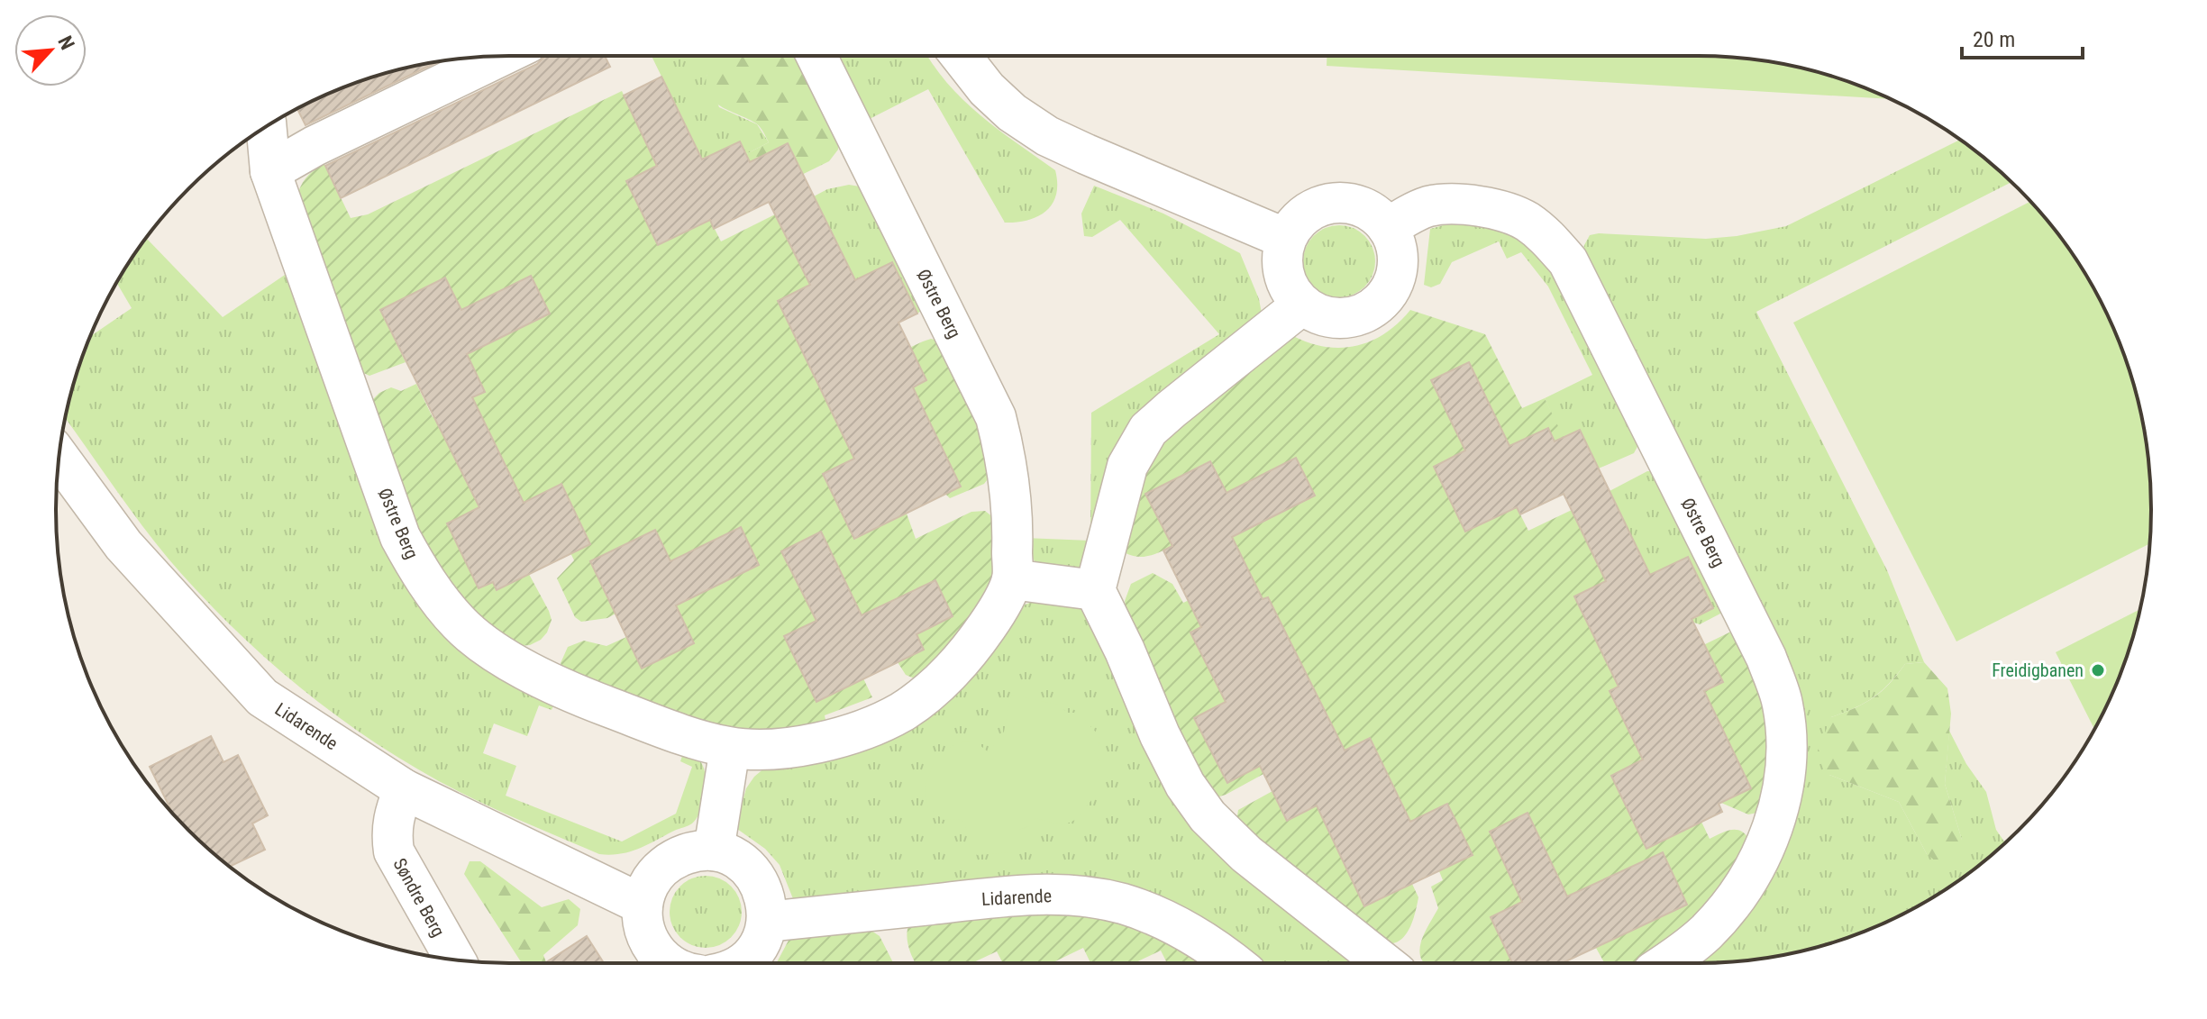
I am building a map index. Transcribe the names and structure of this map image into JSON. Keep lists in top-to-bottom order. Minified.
{"streets":{"street":["Østre Berg","Lidarende","Søndre Berg"]},"crossings":[["Lidarende","Søndre Berg"]],"places":["Freidigbanen"],"scale_bar":"20 m","north":"top right"}
